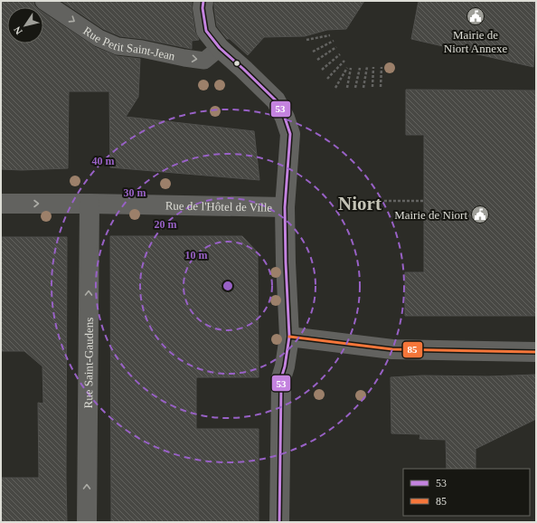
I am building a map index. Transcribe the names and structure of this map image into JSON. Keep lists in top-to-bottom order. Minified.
{"streets":{"street":["Rue Petit Saint-Jean","Rue de l'Hôtel de Ville","Rue Saint-Gaudens"]},"crossings":[["Rue de l'Hôtel de Ville","Rue Saint-Gaudens"]],"one_way":["Rue Petit Saint-Jean","Rue Saint-Gaudens"],"districts":["Niort"],"places":{"public building":["Mairie de Niort Annexe","Mairie de Niort"]},"lines":["transit line 53","transit line 85"],"legend":["53","85"],"north":"bottom left","rings":["40 m","30 m","20 m","10 m"]}
